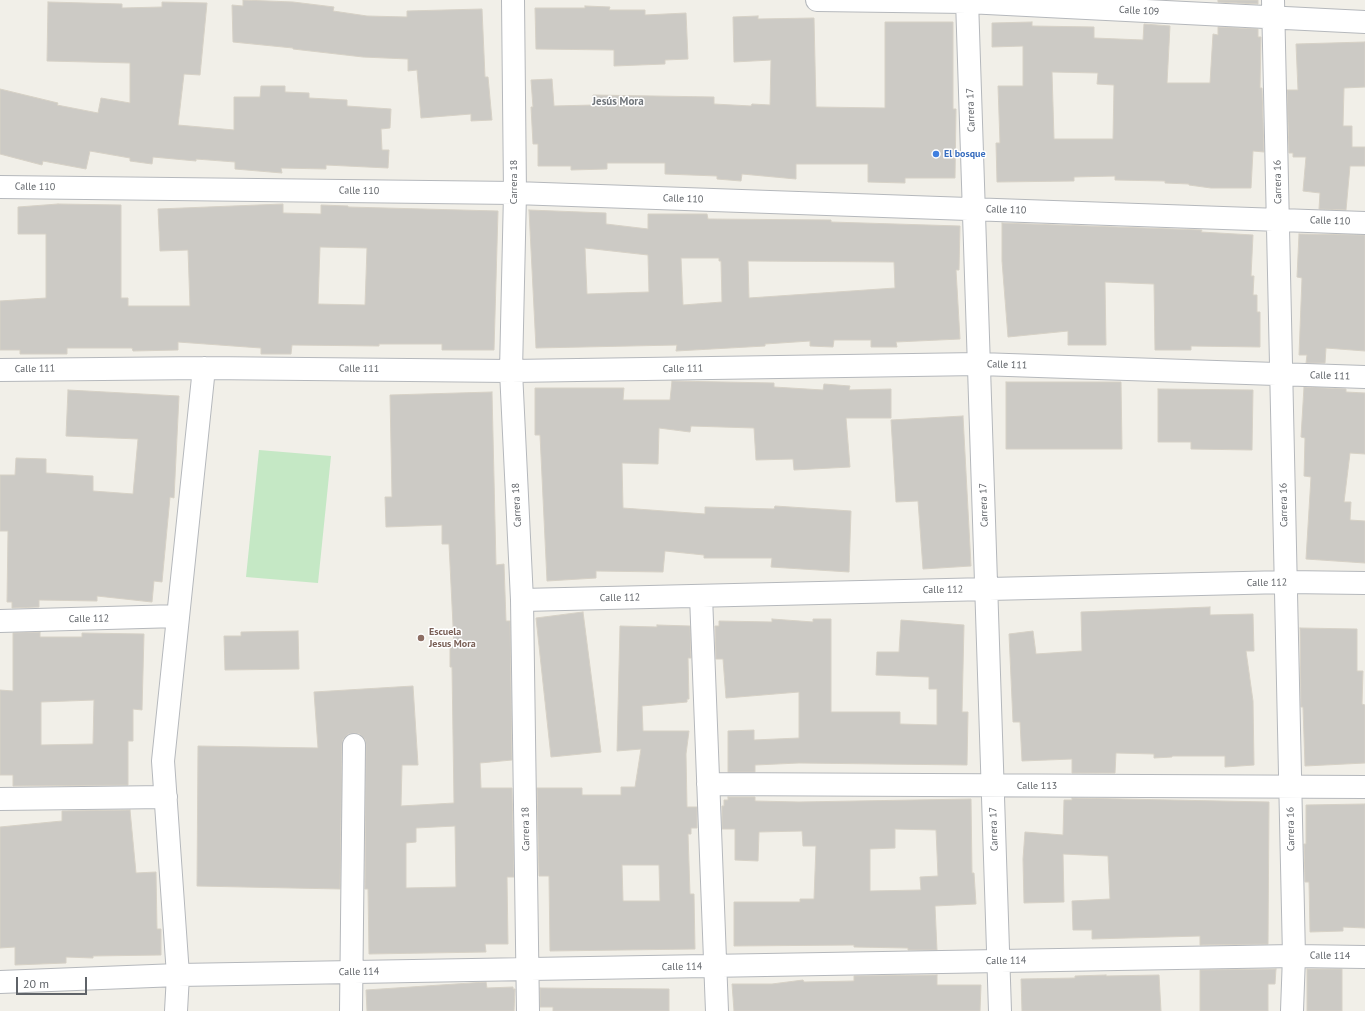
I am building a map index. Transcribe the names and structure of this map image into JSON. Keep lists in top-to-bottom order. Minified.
{"streets":{"street":["Calle 109","Carrera 17","Carrera 18","Carrera 16","Calle 110","Calle 111","Calle 112","Calle 113","Calle 114"]},"crossings":[["Calle 109","Carrera 17"],["Calle 109","Carrera 16"],["Carrera 17","Calle 110"],["Carrera 17","Calle 111"],["Carrera 17","Calle 112"],["Carrera 17","Calle 113"],["Carrera 17","Calle 114"],["Carrera 18","Calle 110"],["Carrera 18","Calle 111"],["Carrera 18","Calle 112"],["Carrera 18","Calle 114"],["Carrera 16","Calle 110"],["Carrera 16","Calle 111"],["Carrera 16","Calle 112"],["Carrera 16","Calle 113"],["Carrera 16","Calle 114"]],"districts":["Jesús Mora"],"places":["El bosque","Escuela Jesus Mora"],"scale_bar":"20 m"}
